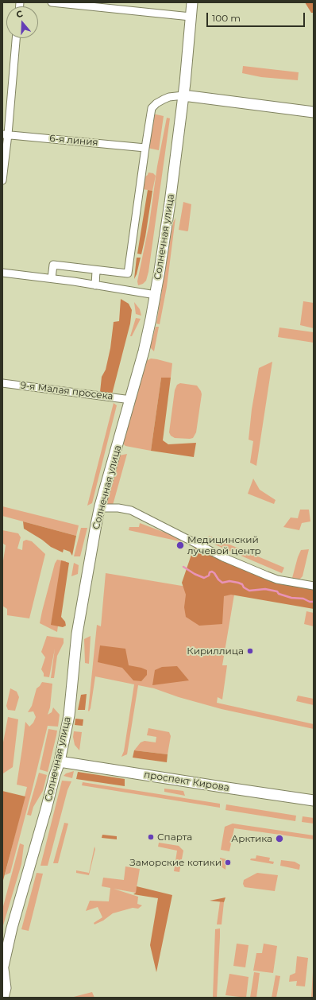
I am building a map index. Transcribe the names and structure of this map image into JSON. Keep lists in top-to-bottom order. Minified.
{"streets":{"main road":["Солнечная улица","проспект Кирова"],"street":["6-я линия","9-я Малая просека"]},"crossings":[["Солнечная улица","9-я Малая просека"],["Солнечная улица","проспект Кирова"]],"places":["Медицинский лучевой центр","Кириллица","Спарта","Арктика","Заморские котики"],"scale_bar":"100 m","north":"top"}
